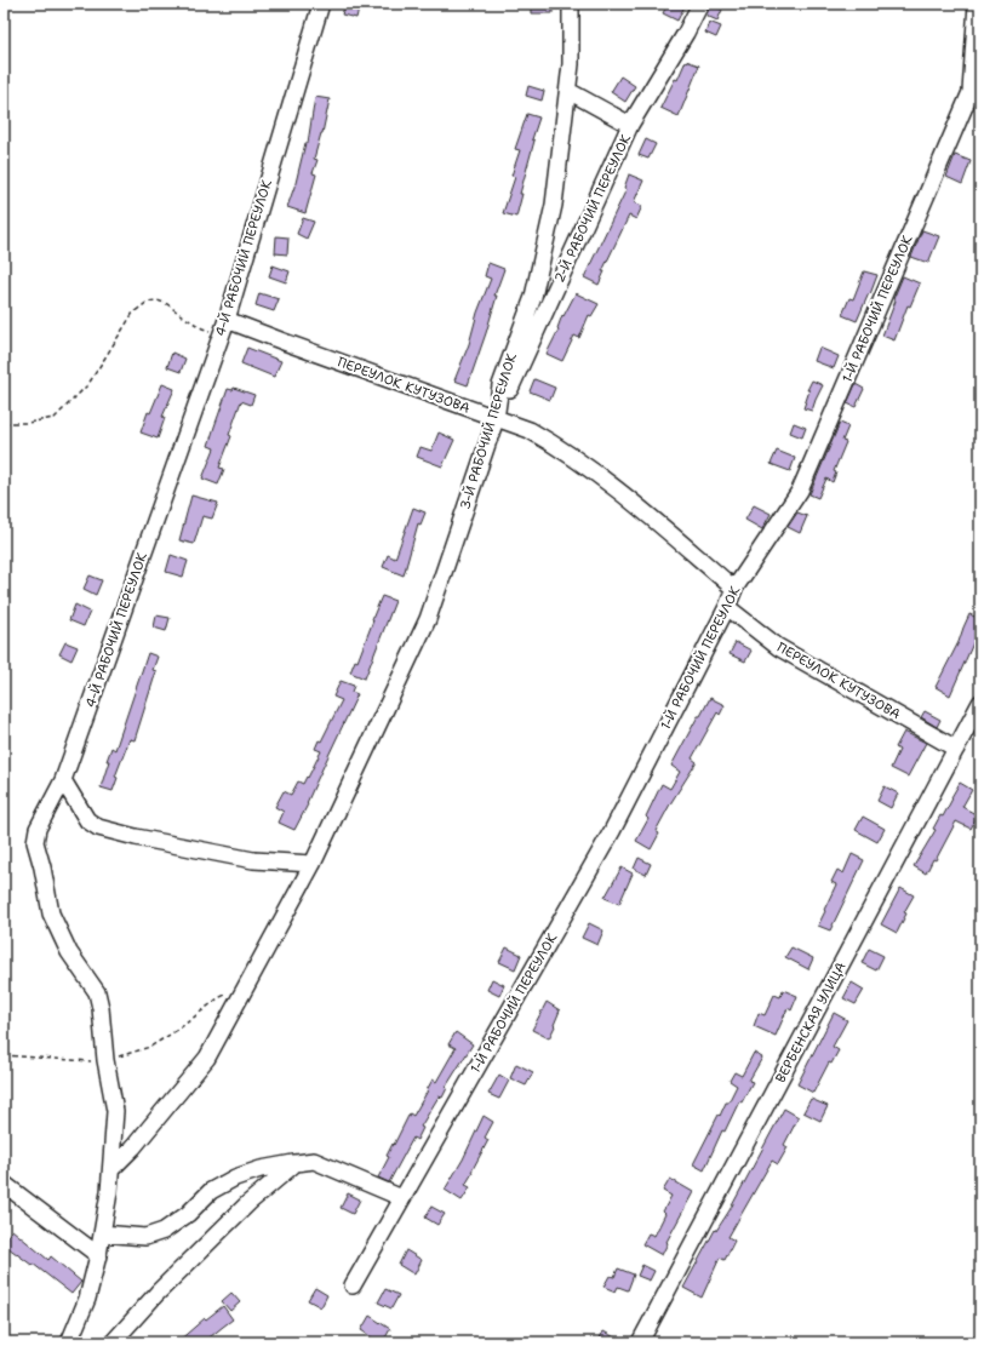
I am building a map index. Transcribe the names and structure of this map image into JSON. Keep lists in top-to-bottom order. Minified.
{"streets":{"street":["2-Й РАБОЧИЙ ПЕРЕУЛОК","4-Й РАБОЧИЙ ПЕРЕУЛОК","1-Й РАБОЧИЙ ПЕРЕУЛОК","ПЕРЕУЛОК КУТУЗОВА","3-Й РАБОЧИЙ ПЕРЕУЛОК","ВЕРБЕНСКАЯ УЛИЦА"]},"crossings":[["2-Й РАБОЧИЙ ПЕРЕУЛОК","ПЕРЕУЛОК КУТУЗОВА"],["2-Й РАБОЧИЙ ПЕРЕУЛОК","3-Й РАБОЧИЙ ПЕРЕУЛОК"],["4-Й РАБОЧИЙ ПЕРЕУЛОК","ПЕРЕУЛОК КУТУЗОВА"],["4-Й РАБОЧИЙ ПЕРЕУЛОК","3-Й РАБОЧИЙ ПЕРЕУЛОК"],["1-Й РАБОЧИЙ ПЕРЕУЛОК","ПЕРЕУЛОК КУТУЗОВА"],["ПЕРЕУЛОК КУТУЗОВА","3-Й РАБОЧИЙ ПЕРЕУЛОК"],["ПЕРЕУЛОК КУТУЗОВА","ВЕРБЕНСКАЯ УЛИЦА"]]}
